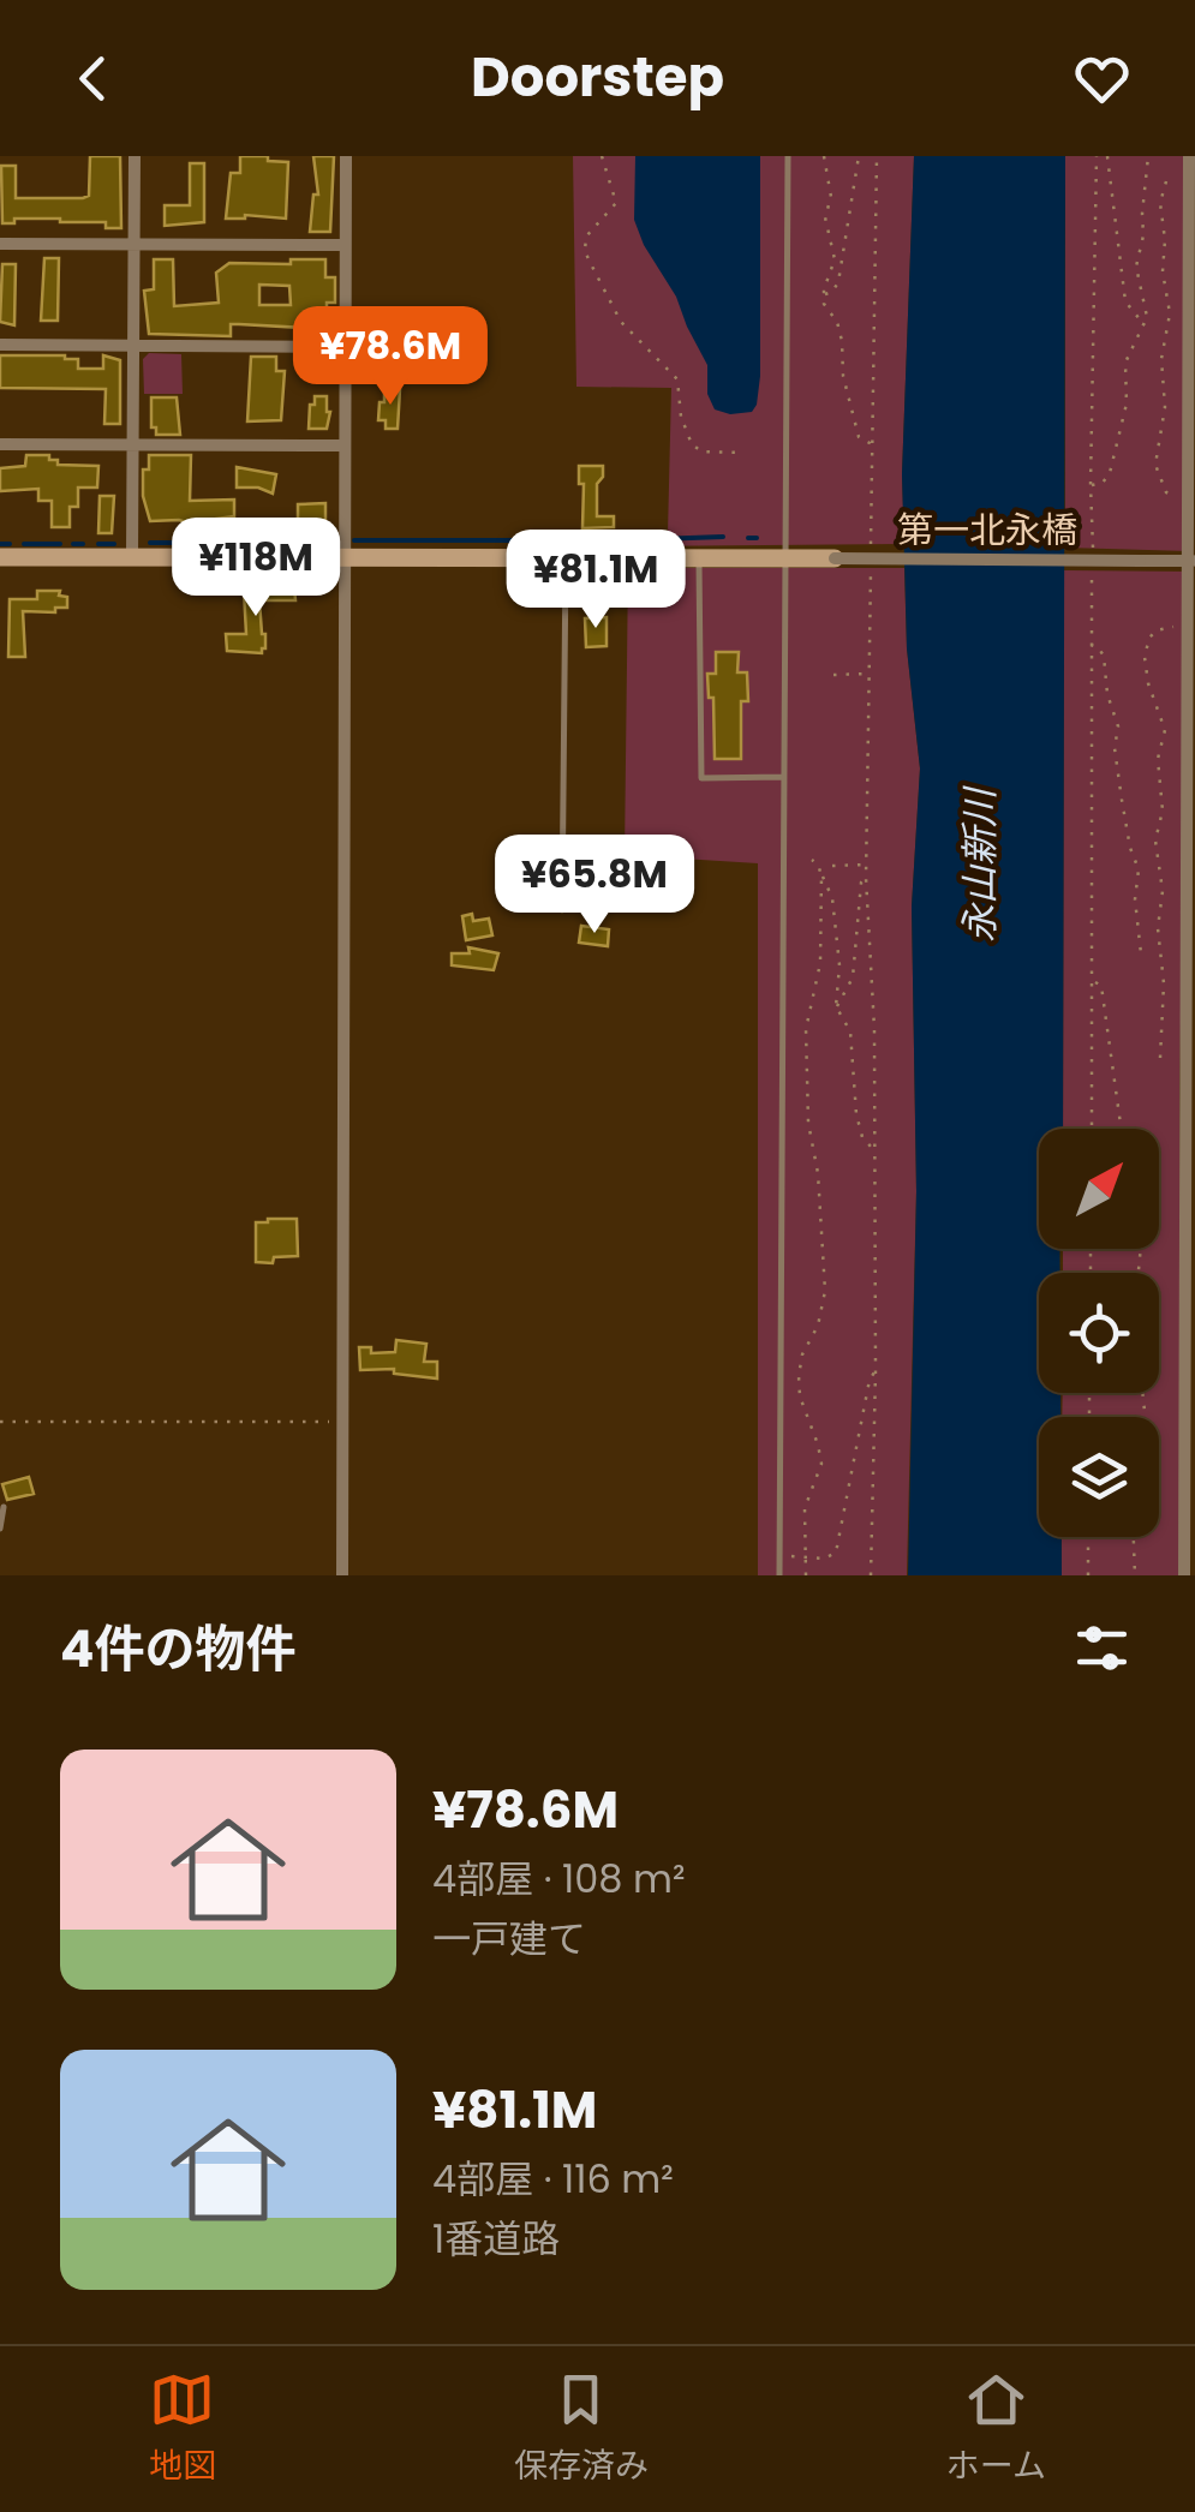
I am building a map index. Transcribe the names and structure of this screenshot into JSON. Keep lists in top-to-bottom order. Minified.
{"streets":{"street":["第一北永橋"]},"water":["永山新川"],"north":"top right","page":{"header":"Doorstep","price":["¥78.6M","¥118M","¥81.1M","¥65.8M"],"heading":"4件の物件","list":[{"name":"¥78.6M","note":"4部屋 · 108 m² · 一戸建て"},{"name":"¥81.1M","note":"4部屋 · 116 m² · 1番道路"}],"tabs":["地図","保存済み","ホーム"]}}
